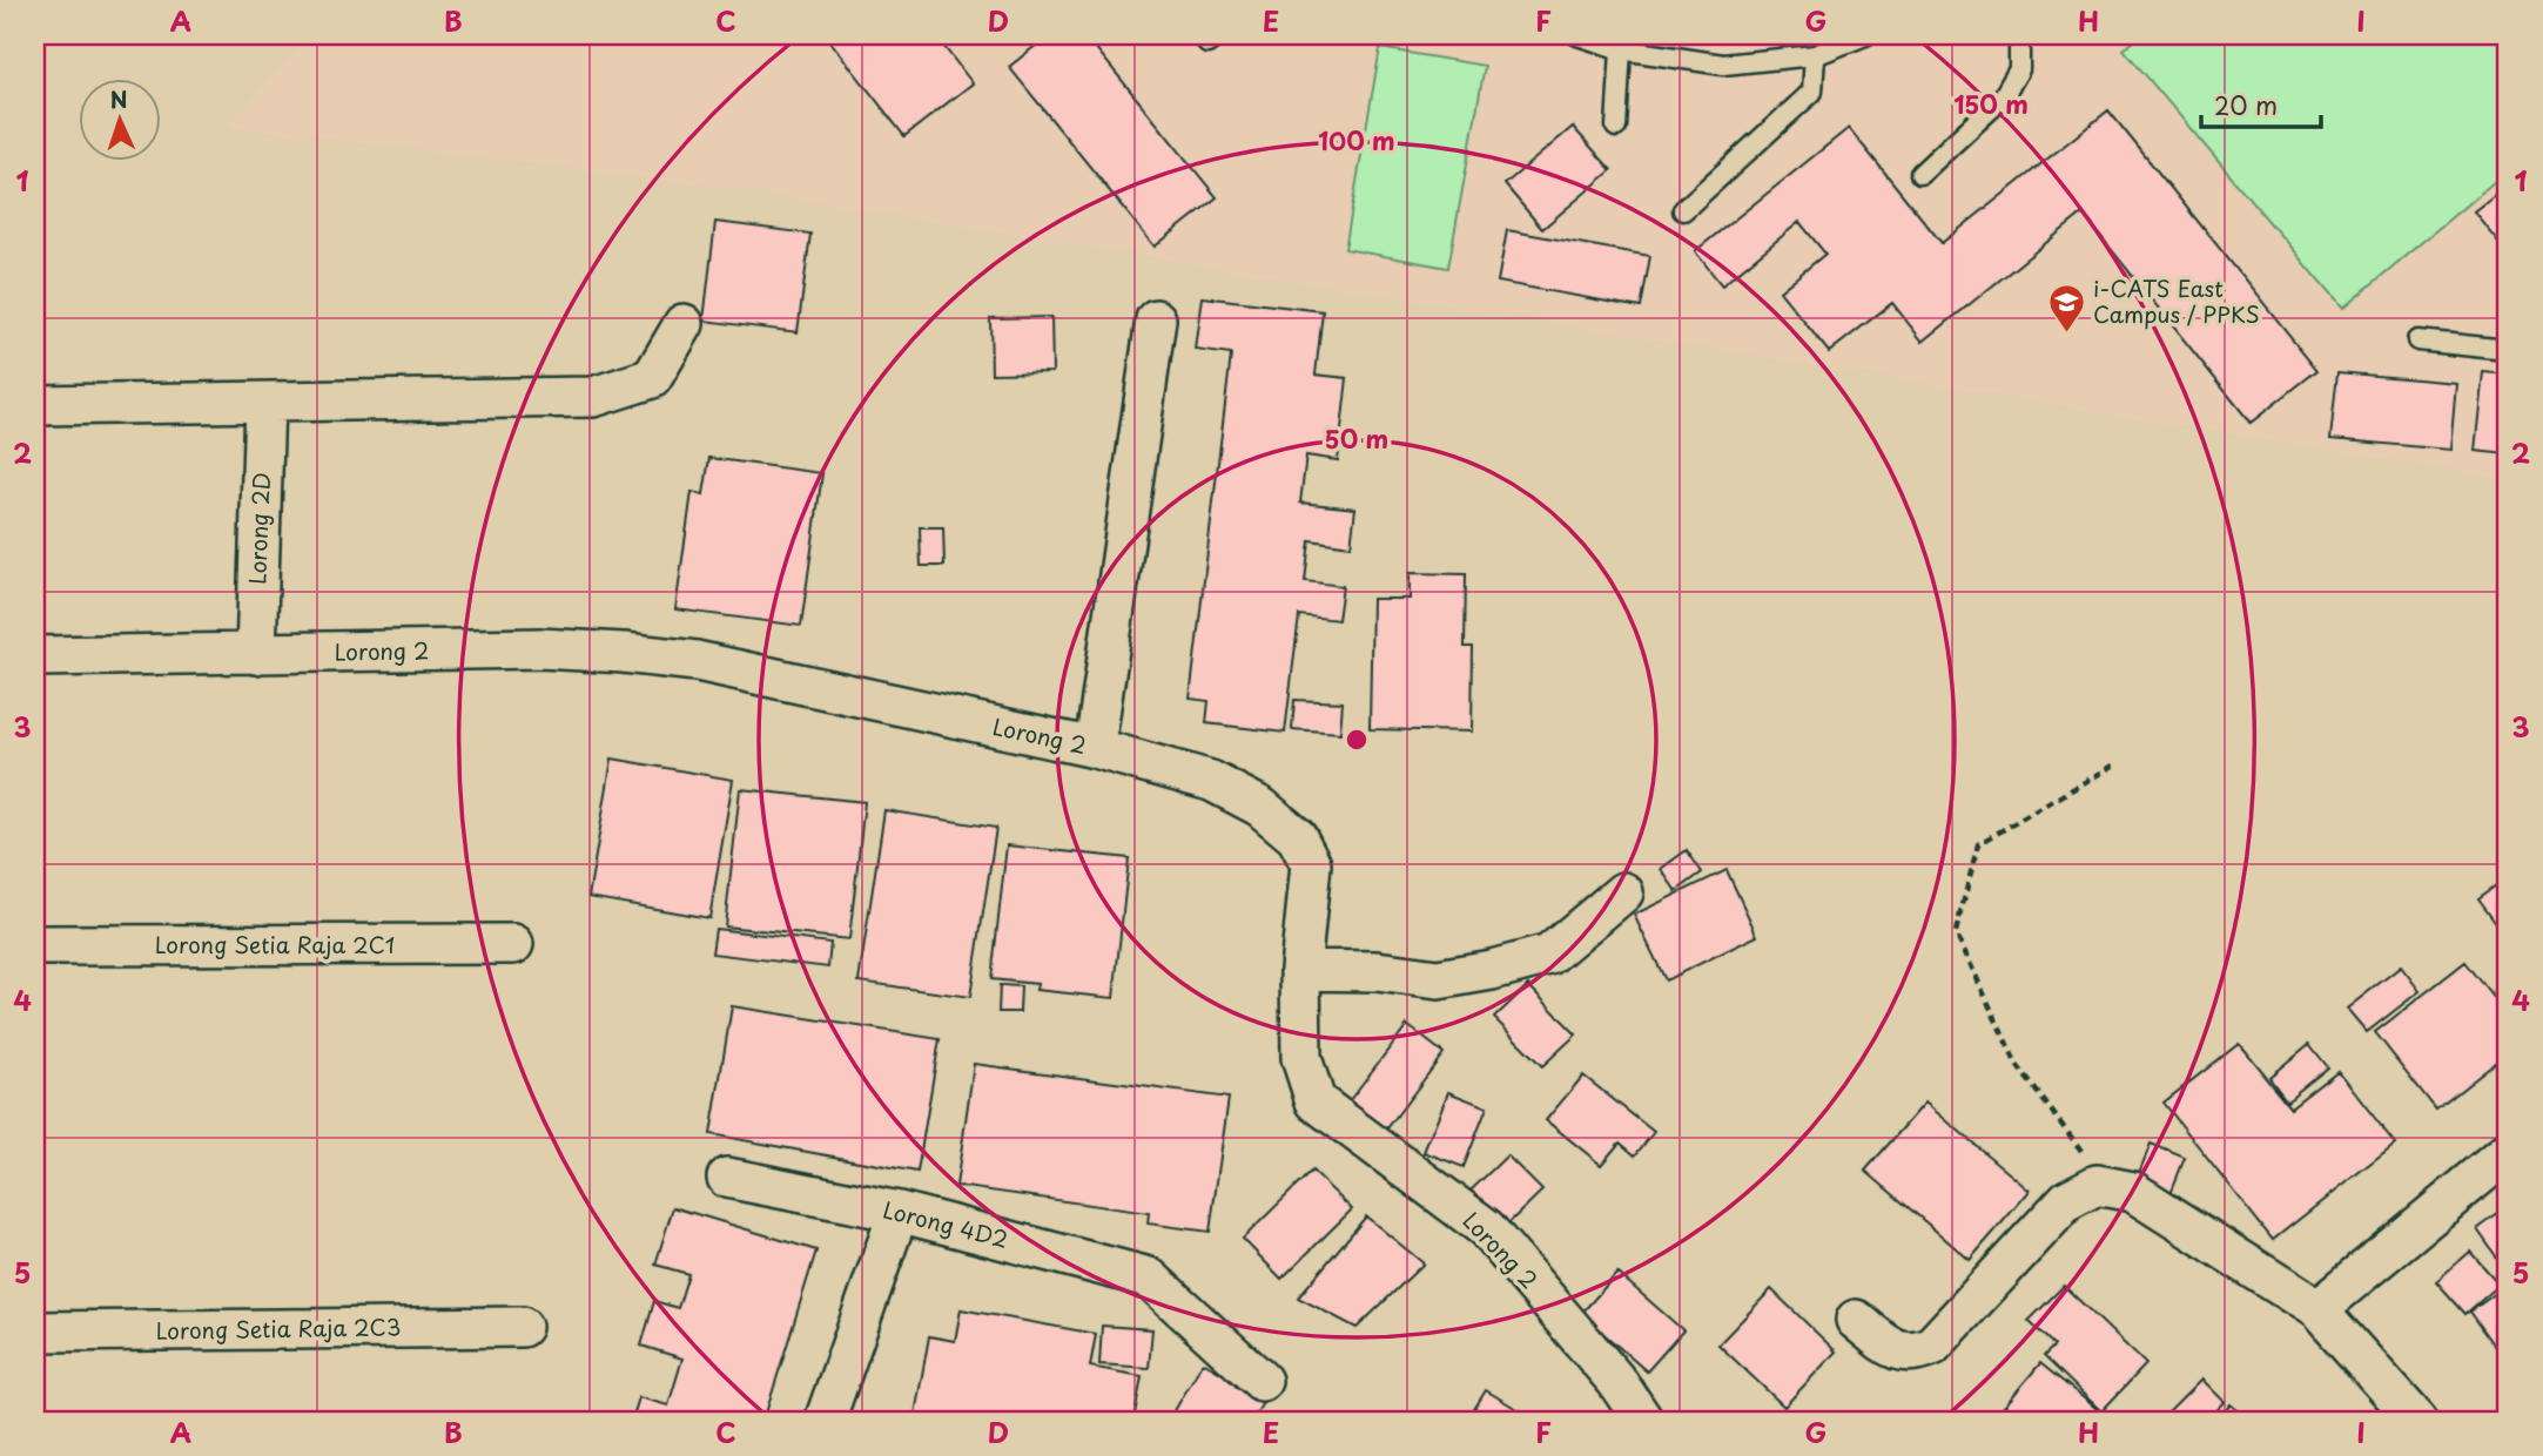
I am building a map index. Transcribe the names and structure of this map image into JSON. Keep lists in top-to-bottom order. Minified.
{"streets":{"street":["Lorong 2D","Lorong 2","Lorong Setia Raja 2C1","Lorong 4D2","Lorong Setia Raja 2C3"]},"crossings":[["Lorong 2D","Lorong 2"]],"places":{"school or university":["i-CATS East Campus / PPKS"]},"scale_bar":"20 m","north":"top","grid":{"columns":["A","B","C","D","E","F","G","H","I"],"rows":["1","2","3","4","5"]},"rings":["150 m","100 m","50 m"]}
